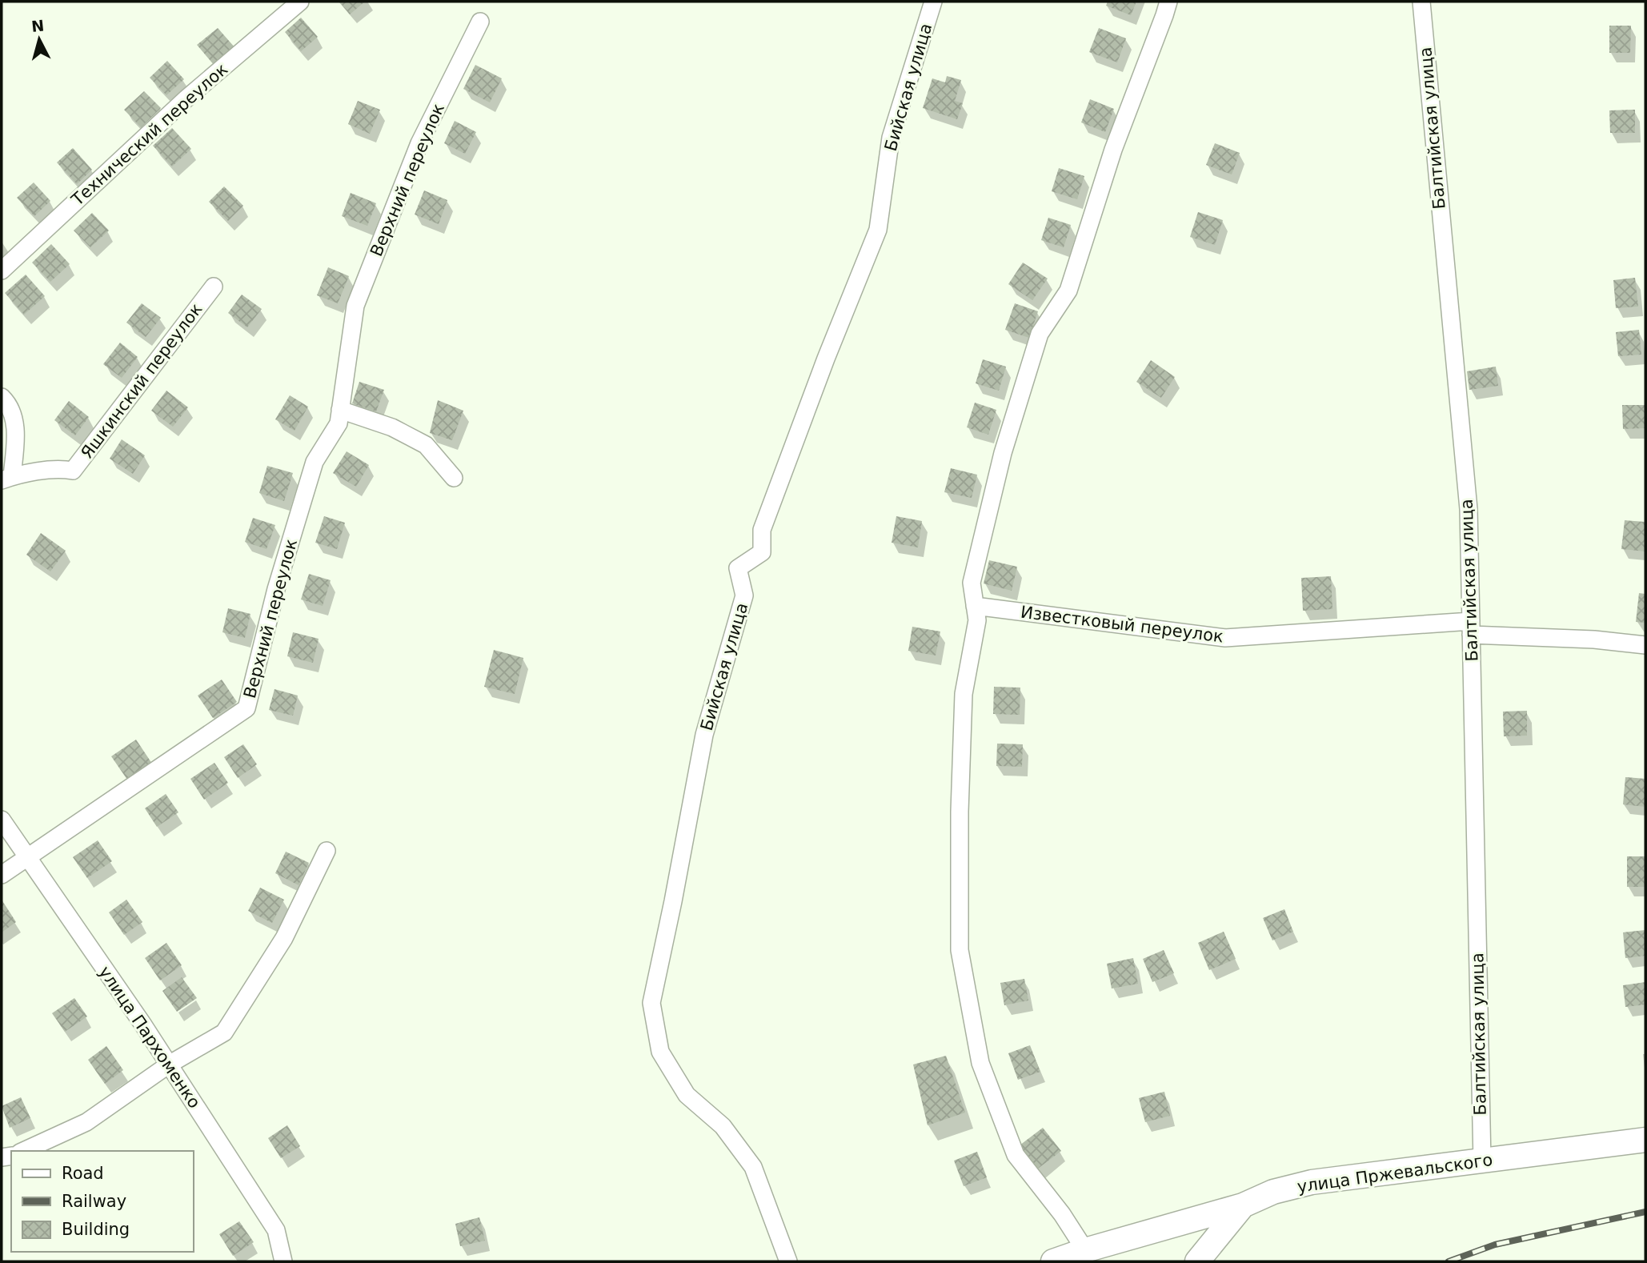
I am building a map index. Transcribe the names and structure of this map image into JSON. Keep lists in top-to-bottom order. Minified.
{"streets":{"main road":["улица Пржевальского"],"street":["Бийская улица","Балтийская улица","Технический переулок","Верхний переулок","Яшкинский переулок","Известковый переулок","улица Пархоменко"]},"crossings":[["Балтийская улица","Известковый переулок"],["Балтийская улица","улица Пржевальского"],["Верхний переулок","улица Пархоменко"]],"legend":["Road","Railway","Building"],"north":"top"}
